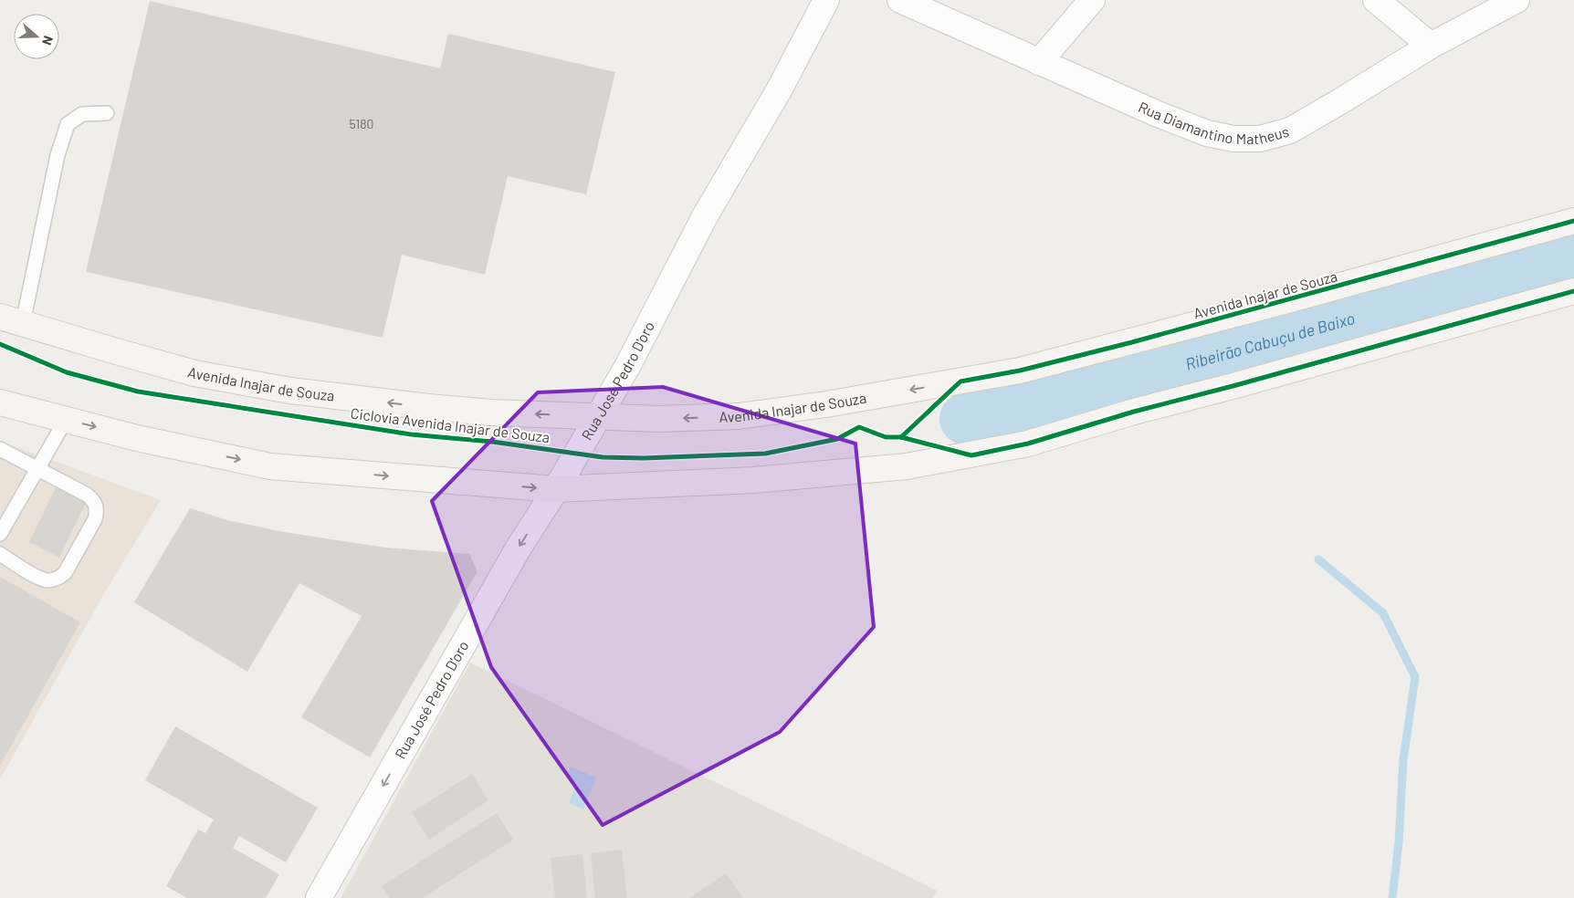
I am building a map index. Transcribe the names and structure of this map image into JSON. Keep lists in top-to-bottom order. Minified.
{"streets":{"main road":["Avenida Inajar de Souza"],"street":["Rua Diamantino Matheus","Rua José Pedro D'oro"],"cycle path":["Ciclovia Avenida Inajar de Souza"]},"crossings":[["Avenida Inajar de Souza","Rua José Pedro D'oro"]],"one_way":["Rua José Pedro D'oro"],"water":["Ribeirão Cabuçu de Baixo"],"house_numbers":["5180"],"north":"right"}
